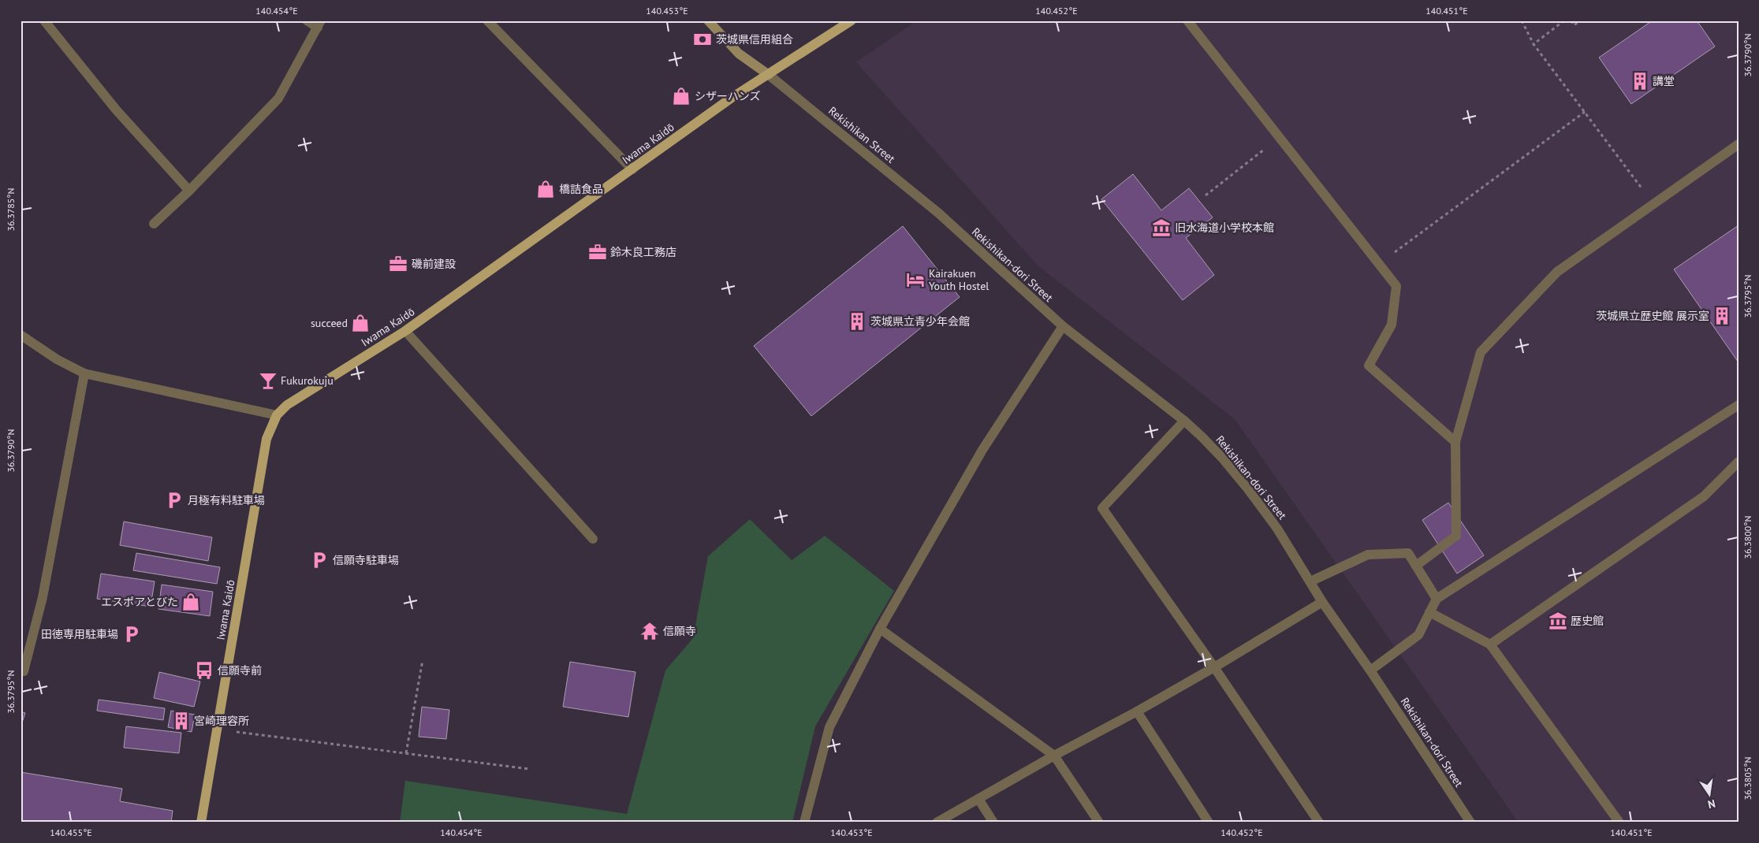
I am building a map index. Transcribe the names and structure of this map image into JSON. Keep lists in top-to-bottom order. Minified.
{"streets":{"main road":["Iwama Kaidō"],"street":["Rekishikan Street","Rekishikan-dori Street"]},"crossings":[["Rekishikan Street","Iwama Kaidō"],["Rekishikan Street","Rekishikan-dori Street"]],"places":{"bank":["茨城県信用組合"],"building":["講堂","茨城県立歴史館 展示室","茨城県立青少年会館","宮崎理容所"],"shop":["シザーハンズ","橋詰食品","succeed","エスポアとびた"],"museum":["旧水海道小学校本館","歴史館"],"office":["鈴木良工務店","磯前建設"],"hotel":["Kairakuen Youth Hostel"],"bar":["Fukurokuju"],"parking":["月極有料駐車場","信願寺駐車場","田徳専用駐車場"],"temple":["信願寺"],"bus stop":["信願寺前"]},"north":"bottom","coordinates":["140.454°E","140.453°E","140.452°E","140.451°E","36.3790°N","36.3785°N","36.3795°N","36.3800°N","36.3805°N","140.455°E"]}
